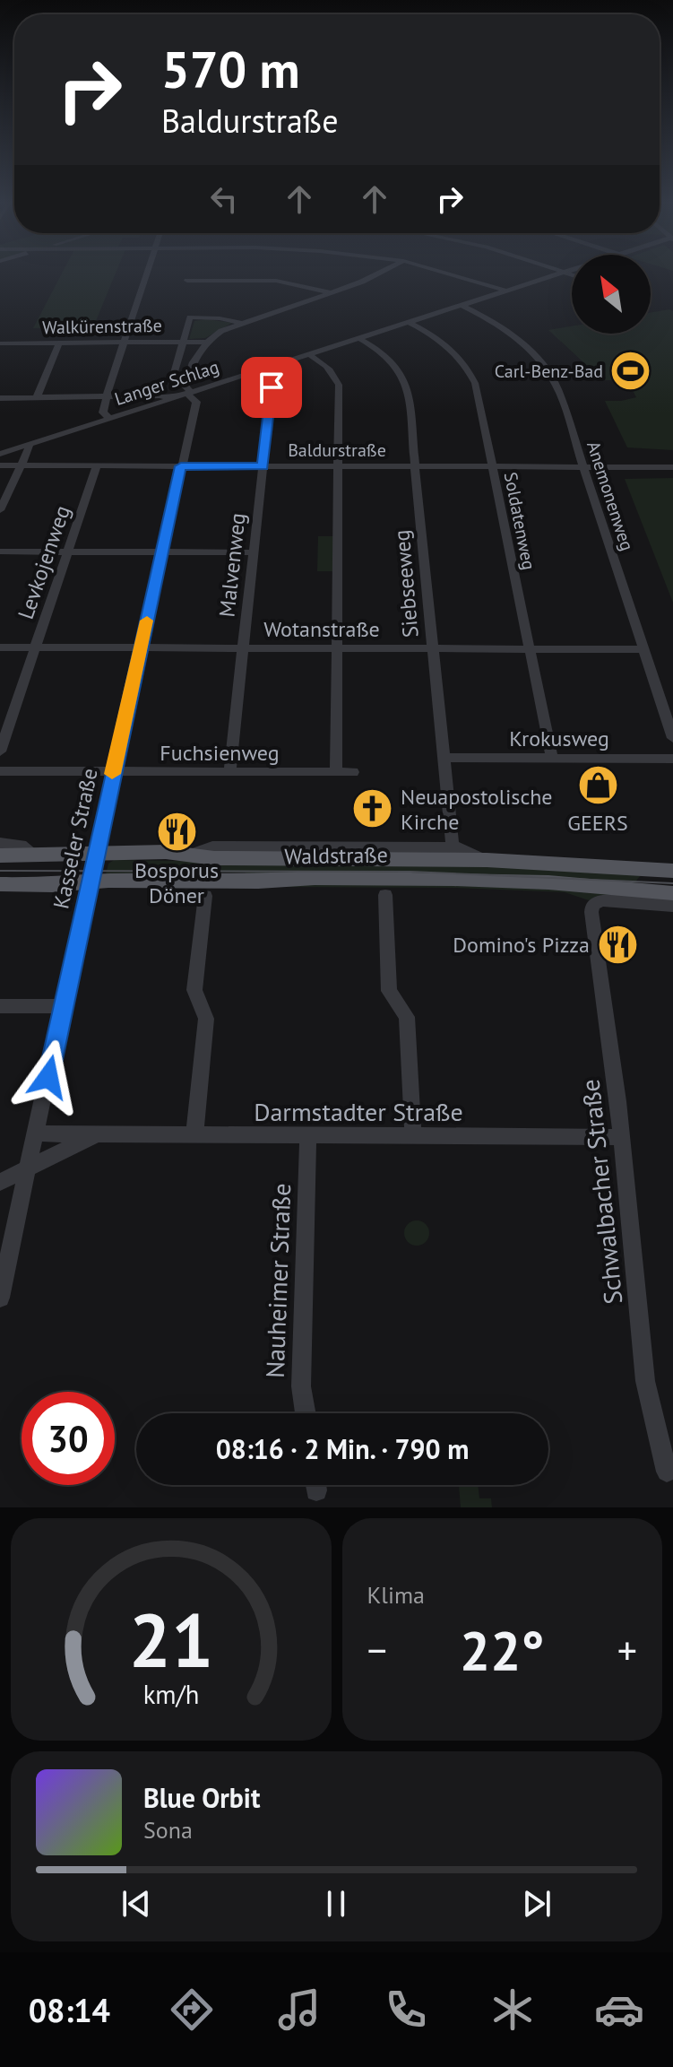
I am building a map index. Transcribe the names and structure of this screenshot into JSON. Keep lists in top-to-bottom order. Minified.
{"streets":{"main road":["Waldstraße"],"street":["Walkürenstraße","Langer Schlag","Baldurstraße","Anemonenweg","Soldatenweg","Levkojenweg","Malvenweg","Siebseeweg","Wotanstraße","Krokusweg","Fuchsienweg","Kasseler Straße","Darmstadter Straße","Schwalbacher Straße","Nauheimer Straße"]},"crossings":[["Langer Schlag","Anemonenweg"],["Langer Schlag","Soldatenweg"],["Langer Schlag","Malvenweg"],["Langer Schlag","Siebseeweg"],["Langer Schlag","Kasseler Straße"],["Baldurstraße","Anemonenweg"],["Baldurstraße","Soldatenweg"],["Baldurstraße","Levkojenweg"],["Baldurstraße","Malvenweg"],["Baldurstraße","Siebseeweg"],["Baldurstraße","Kasseler Straße"],["Anemonenweg","Wotanstraße"],["Soldatenweg","Wotanstraße"],["Soldatenweg","Krokusweg"],["Levkojenweg","Wotanstraße"],["Malvenweg","Wotanstraße"],["Malvenweg","Fuchsienweg"],["Siebseeweg","Wotanstraße"],["Siebseeweg","Krokusweg"],["Siebseeweg","Waldstraße"],["Wotanstraße","Kasseler Straße"],["Fuchsienweg","Kasseler Straße"],["Kasseler Straße","Waldstraße"],["Kasseler Straße","Darmstadter Straße"],["Darmstadter Straße","Schwalbacher Straße"],["Darmstadter Straße","Nauheimer Straße"]],"places":{"sports":["Carl-Benz-Bad"],"shop":["GEERS"],"church":["Neuapostolische Kirche"],"restaurant":["Bosporus Döner","Domino's Pizza"]},"north":"top left","page":{"turn":["570 m","Baldurstraße"],"limit":"30","trip":"08:16 · 2 Min. · 790 m","tile":"Klima","heat":["−","22°","+"],"song":["Blue Orbit","Sona"],"tabs":"08:14","gauge":["21","km/h"]}}
